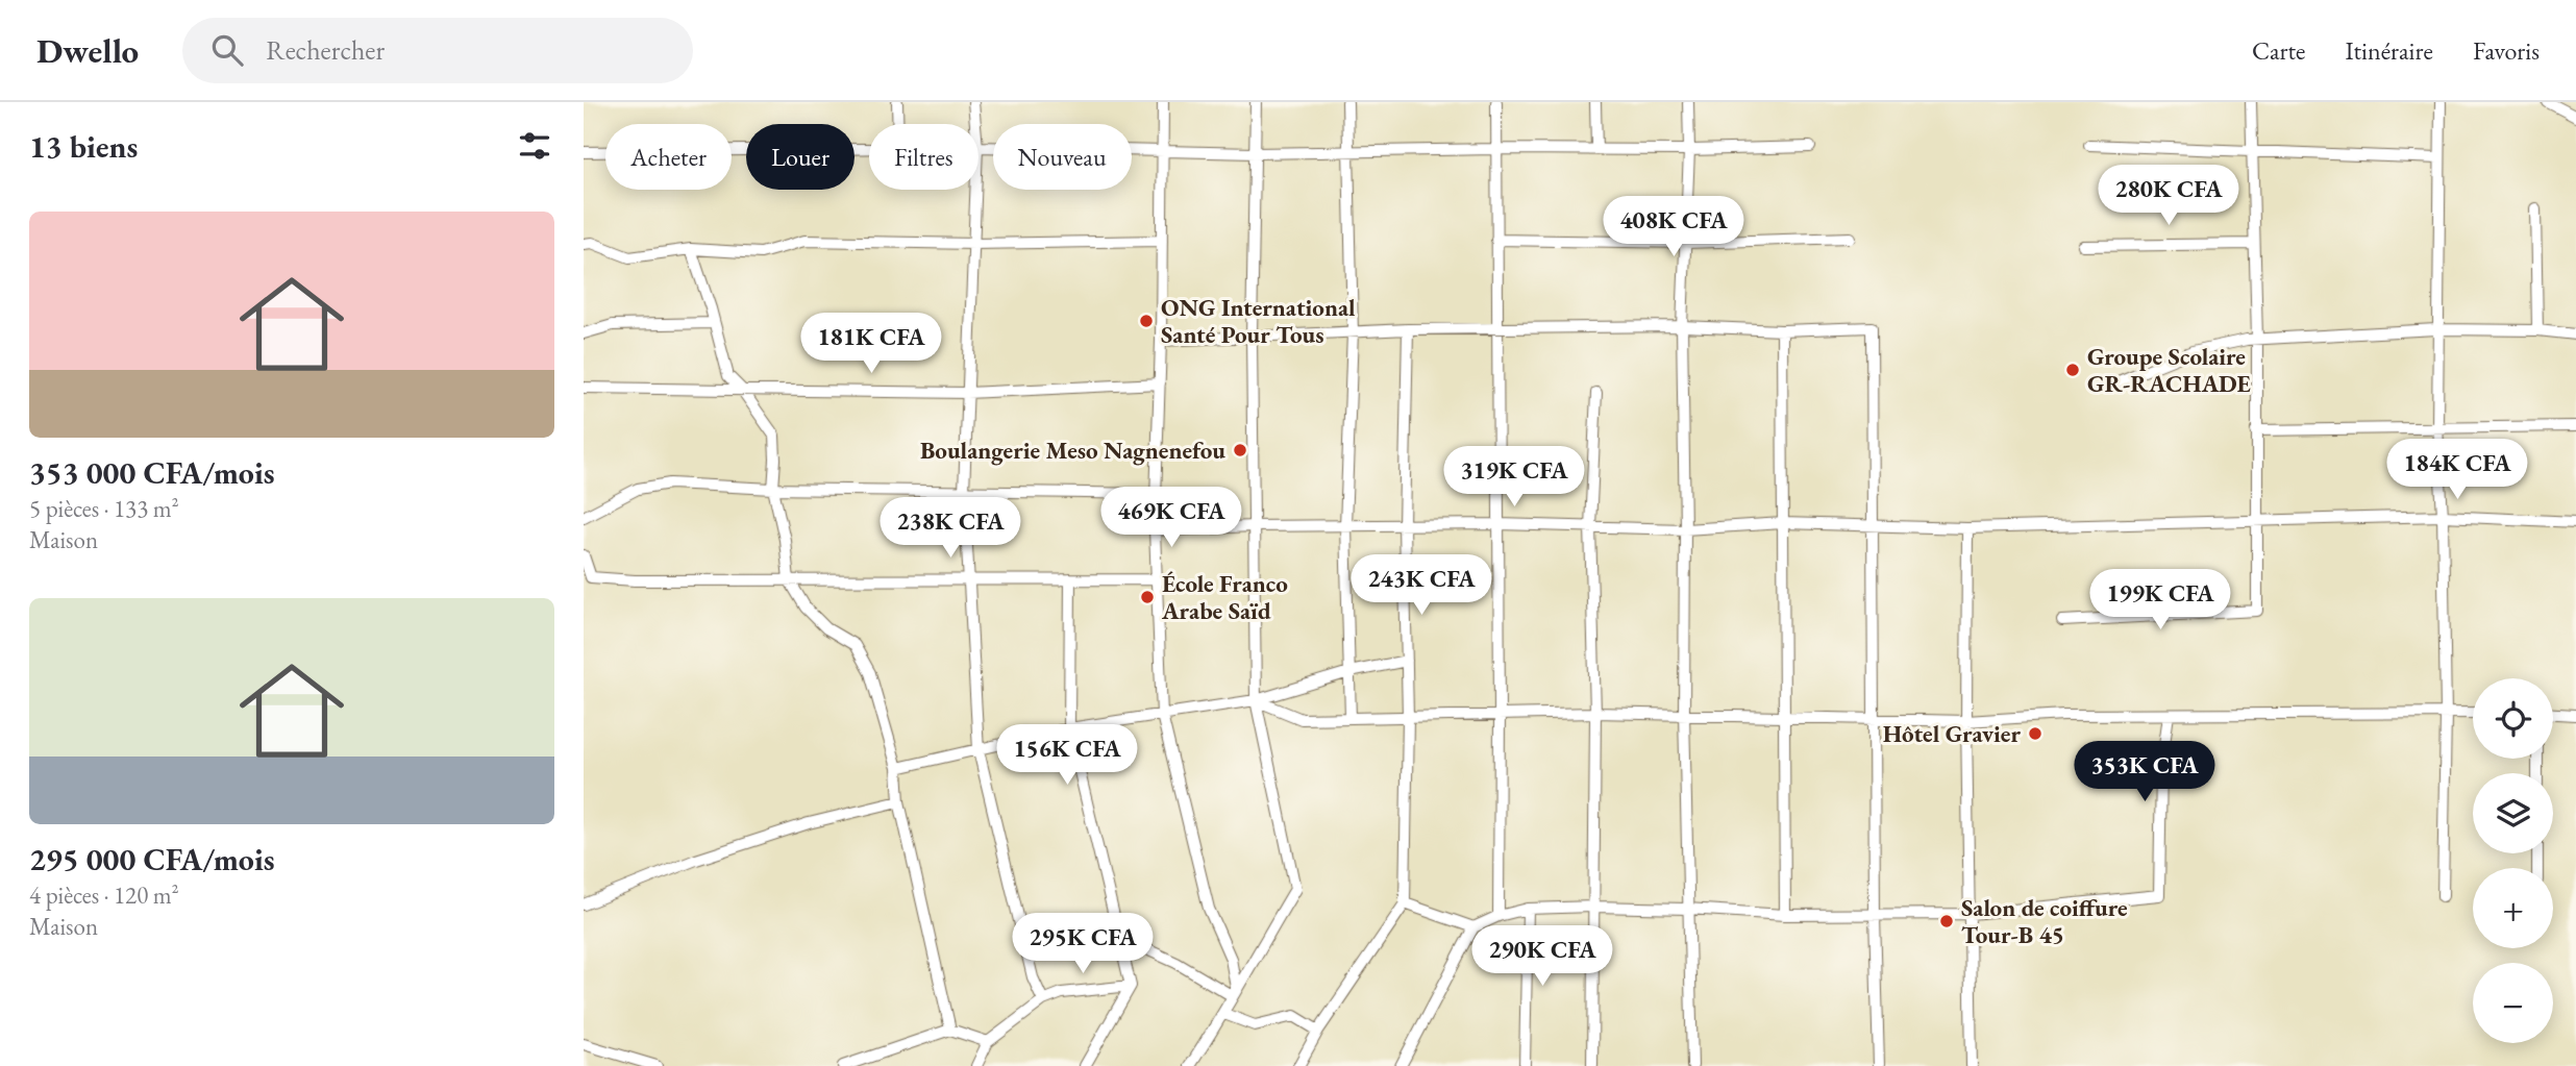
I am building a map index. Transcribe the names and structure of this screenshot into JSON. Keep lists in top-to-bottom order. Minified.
{"places":["ONG International Santé Pour Tous","Groupe Scolaire GR-RACHADE","Boulangerie Meso Nagnenefou","École Franco Arabe Saïd","Hôtel Gravier","Salon de coiffure Tour-B 45"],"page":{"header":"Dwello","search":"Rechercher","nav":["Carte","Itinéraire","Favoris"],"heading":"13 biens","chip":["Acheter","Louer","Filtres","Nouveau"],"price":["280K CFA","408K CFA","181K CFA","184K CFA","319K CFA","469K CFA","238K CFA","243K CFA","199K CFA","156K CFA","353K CFA","295K CFA","290K CFA"],"list":[{"name":"353 000 CFA/mois","note":"5 pièces · 133 m² · Maison"},{"name":"295 000 CFA/mois","note":"4 pièces · 120 m² · Maison"}],"map_buttons":["+","−"]}}
